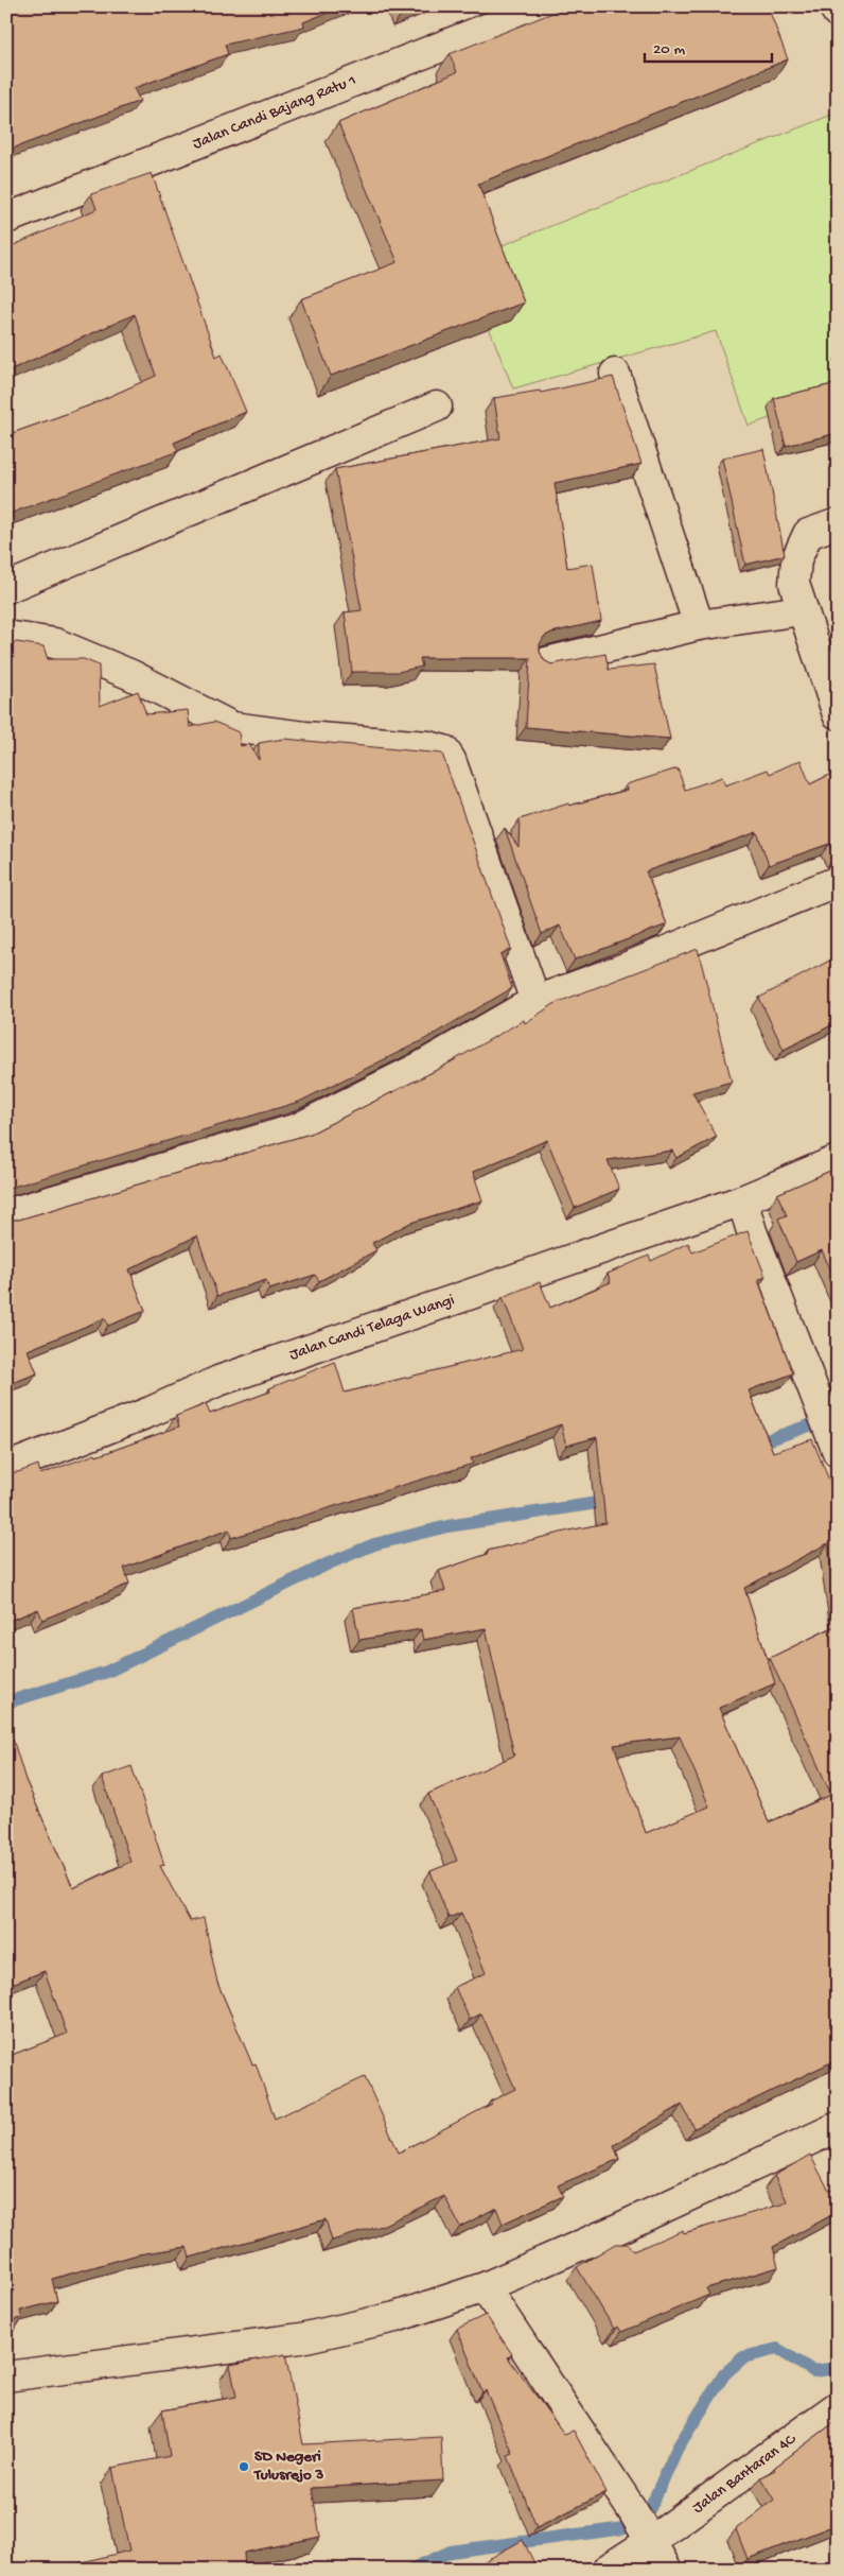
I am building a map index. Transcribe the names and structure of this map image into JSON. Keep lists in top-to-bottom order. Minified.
{"streets":{"street":["Jalan Candi Bajang Ratu 1","Jalan Candi Telaga Wangi","Jalan Bantaran 4C"]},"places":["SD Negeri Tulusrejo 3"],"scale_bar":"20 m"}
